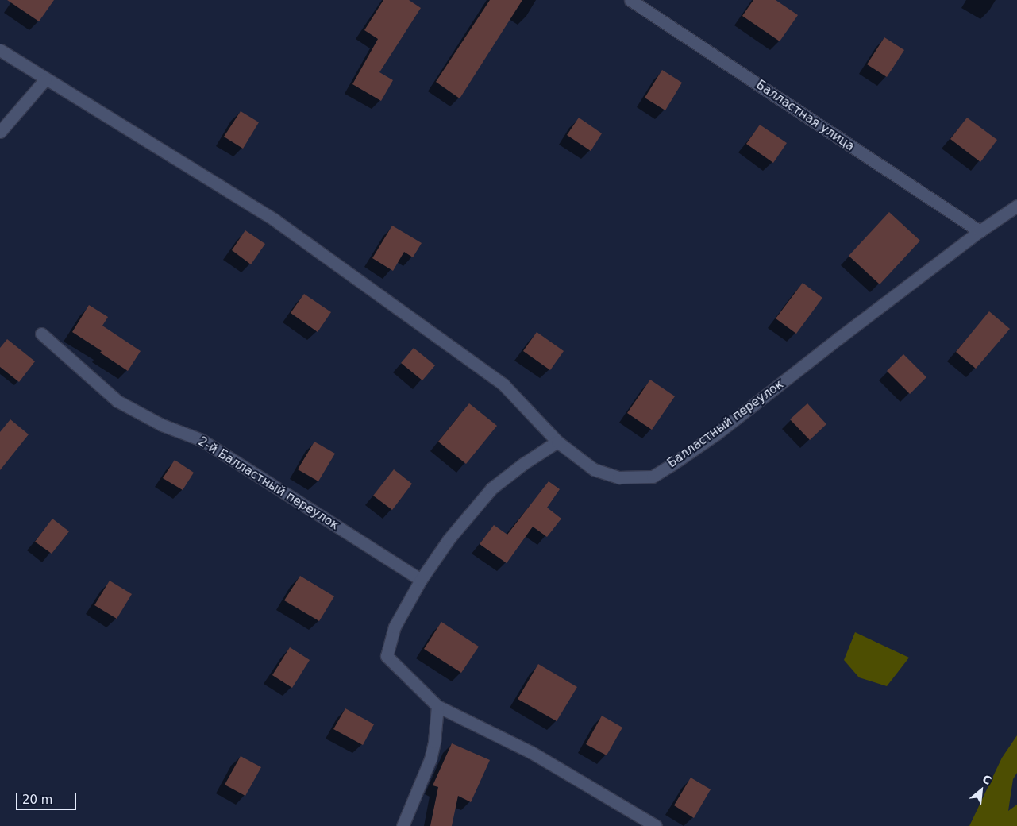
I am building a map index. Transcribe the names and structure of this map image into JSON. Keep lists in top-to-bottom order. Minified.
{"streets":{"street":["Балластная улица","Балластный переулок","2-й Балластный переулок"]},"crossings":[["Балластная улица","Балластный переулок"]],"scale_bar":"20 m","north":"top right"}
